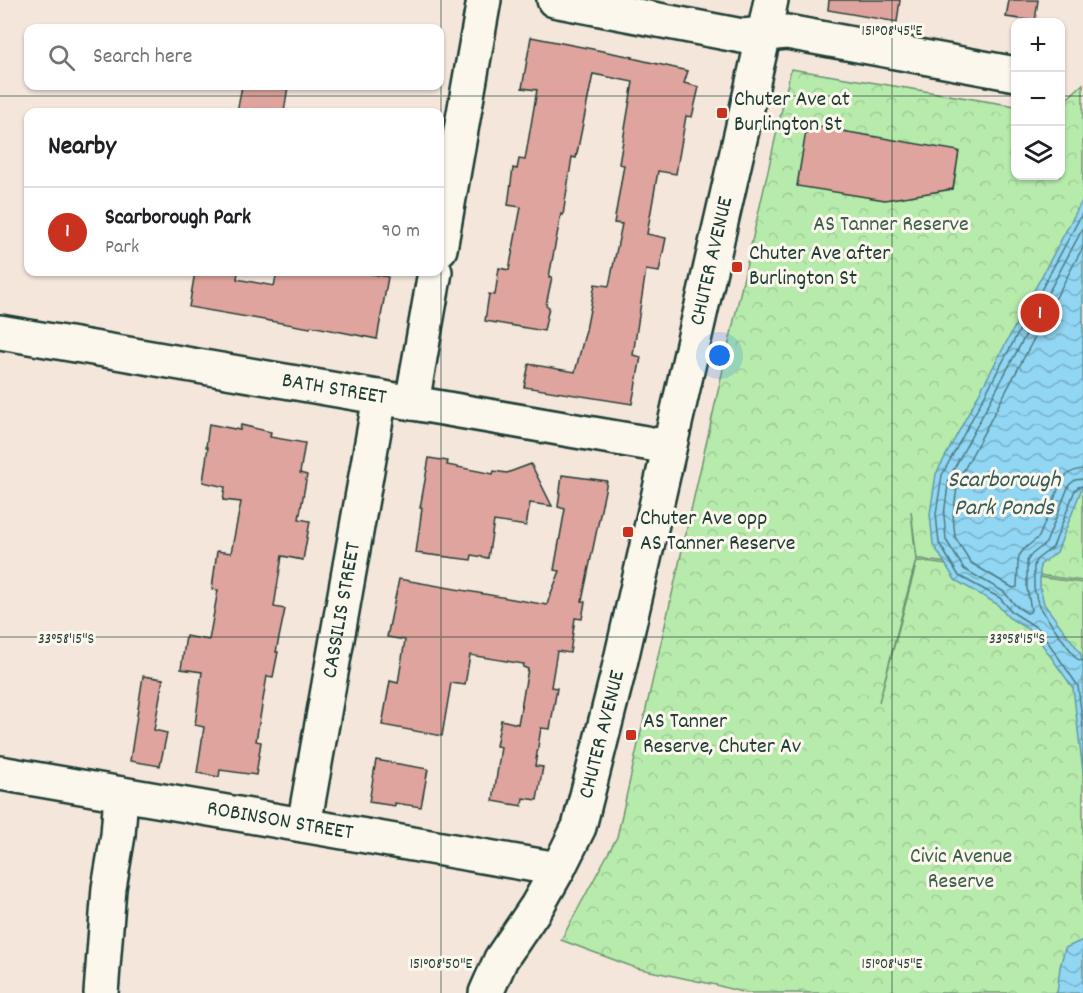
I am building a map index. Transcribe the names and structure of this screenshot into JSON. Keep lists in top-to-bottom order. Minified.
{"streets":{"street":["CHUTER AVENUE","BATH STREET","CASSILIS STREET","ROBINSON STREET"]},"crossings":[["CHUTER AVENUE","BATH STREET"],["CHUTER AVENUE","ROBINSON STREET"],["BATH STREET","CASSILIS STREET"],["CASSILIS STREET","ROBINSON STREET"]],"water":["Scarborough Park Ponds"],"parks":["AS Tanner Reserve","Civic Avenue Reserve"],"places":{"transit":["Chuter Ave at Burlington St","Chuter Ave after Burlington St","Chuter Ave opp AS Tanner Reserve","AS Tanner Reserve, Chuter Av"]},"page":{"map_buttons":["+","−"],"search":"Search here","heading":"Nearby","list":[{"mark":"1","name":"Scarborough Park","note":"Park","value":"90 m"}],"pins":"1"},"coordinates":["151°08'45\"E","33°58'15\"S","151°08'50\"E"]}
